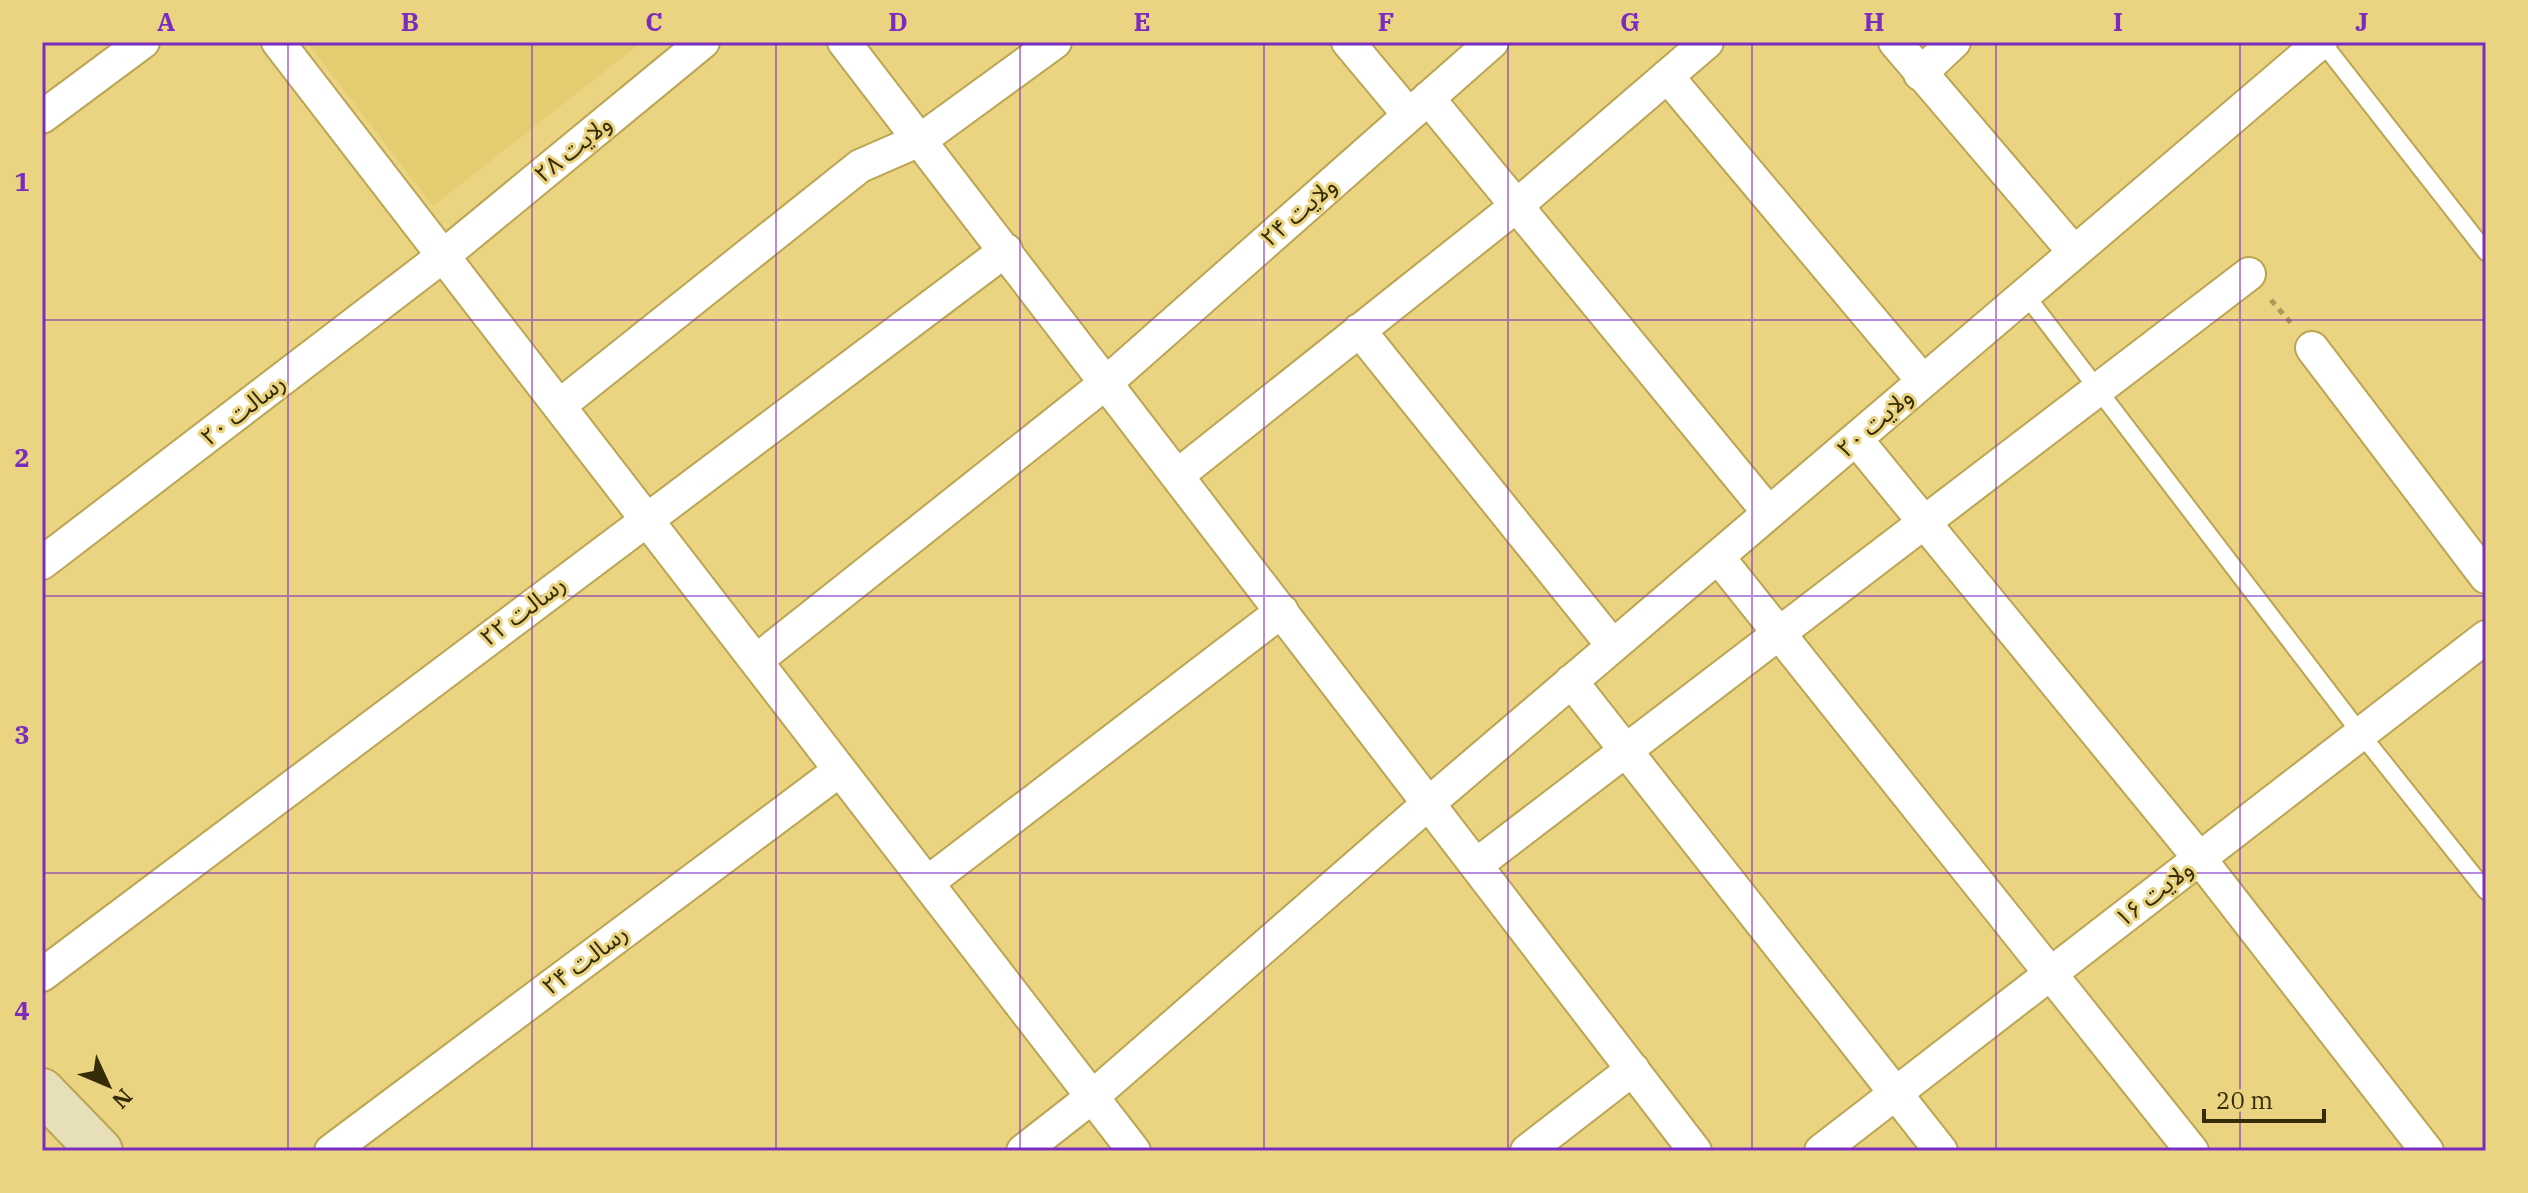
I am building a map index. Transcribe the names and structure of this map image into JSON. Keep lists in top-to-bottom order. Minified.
{"streets":{"street":["ولایت ۲۸","ولایت ۲۴","رسالت ۲۰","ولایت ۲۰","رسالت ۲۲","ولایت ۱۶","رسالت ۲۴"]},"crossings":[["ولایت ۲۸","رسالت ۲۰"]],"scale_bar":"20 m","north":"bottom right","grid":{"columns":["A","B","C","D","E","F","G","H","I","J"],"rows":["1","2","3","4"]}}
